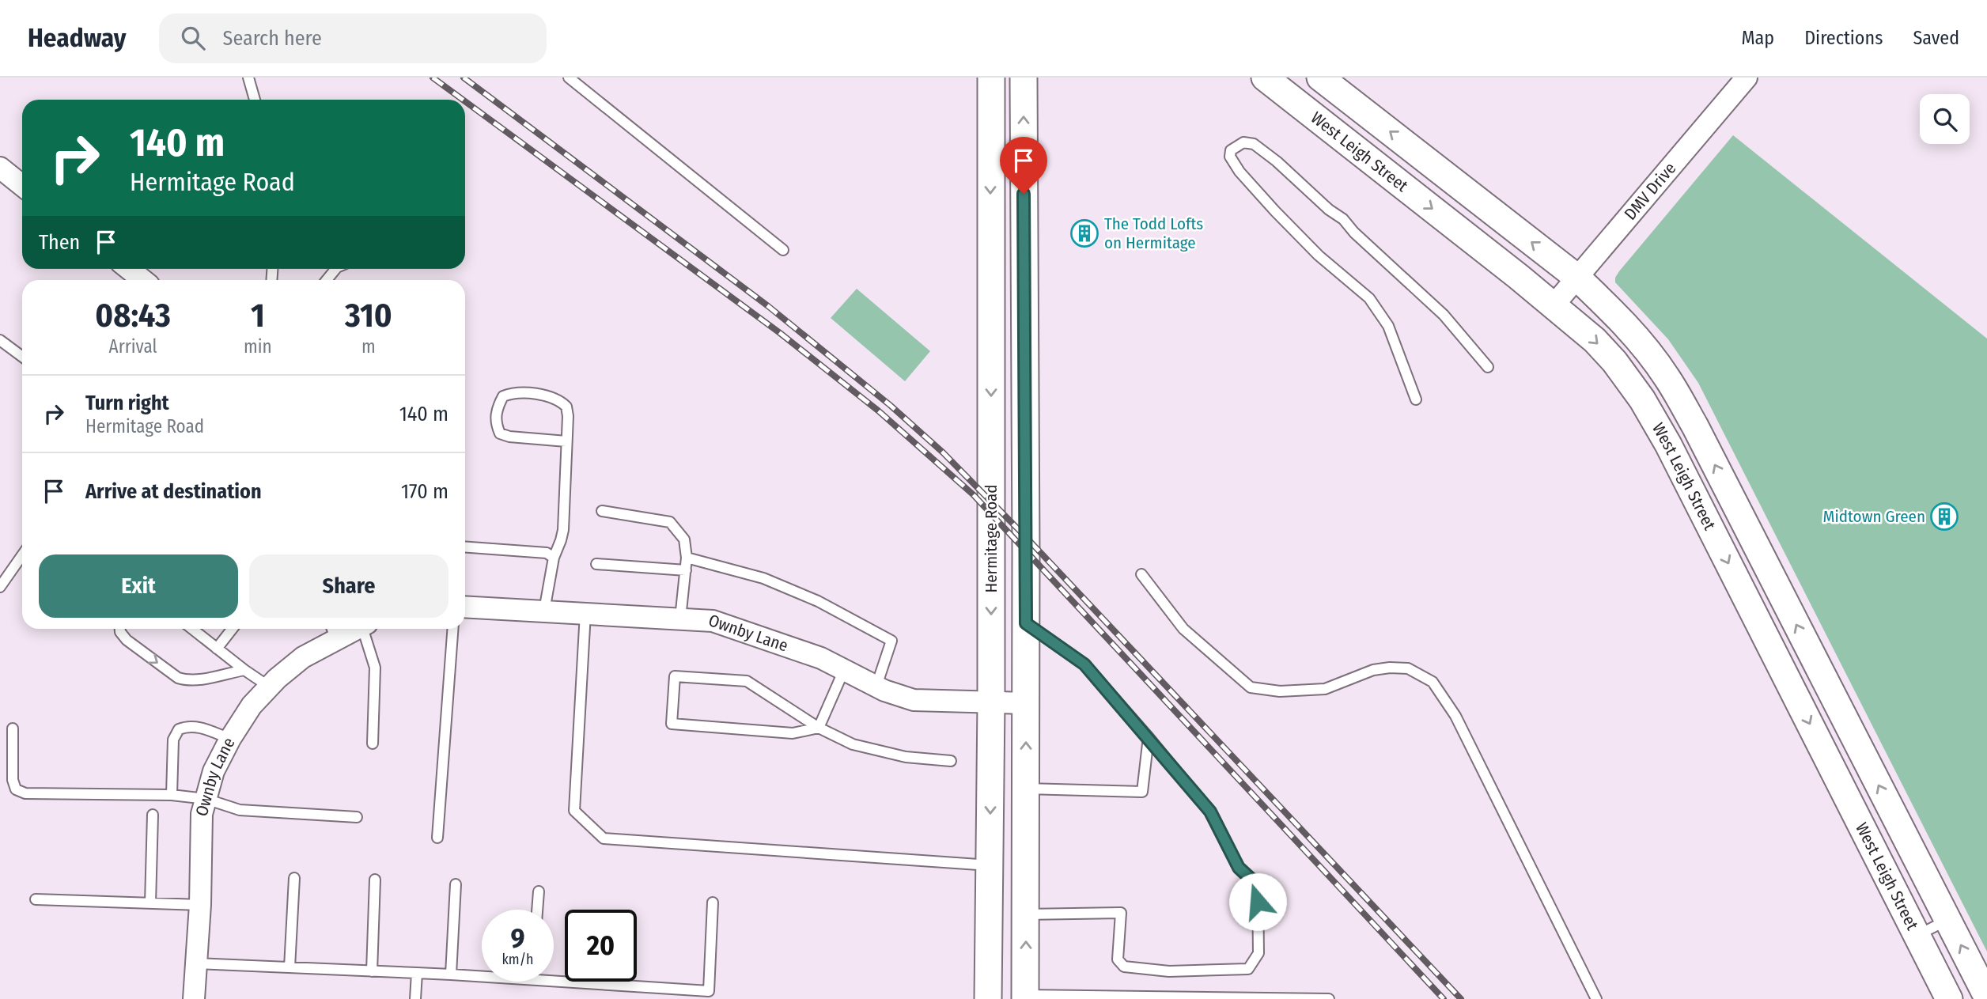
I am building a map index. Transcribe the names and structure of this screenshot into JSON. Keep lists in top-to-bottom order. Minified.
{"streets":{"street":["West Leigh Street","DMV Drive","Hermitage Road","Ownby Lane"]},"crossings":[["West Leigh Street","DMV Drive"],["Hermitage Road","Ownby Lane"]],"places":{"building":["The Todd Lofts on Hermitage","Midtown Green"]},"page":{"header":"Headway","search":"Search here","nav":["Map","Directions","Saved"],"turn":["140 m","Hermitage Road"],"then":"Then","eta":["08:43","Arrival","1","min","310","m"],"list":[{"name":"Turn right","note":"Hermitage Road","value":"140 m"},{"name":"Arrive at destination","value":"170 m"}],"buttons":["Exit","Share"],"speed":"9 km/h","limit":"20"}}
